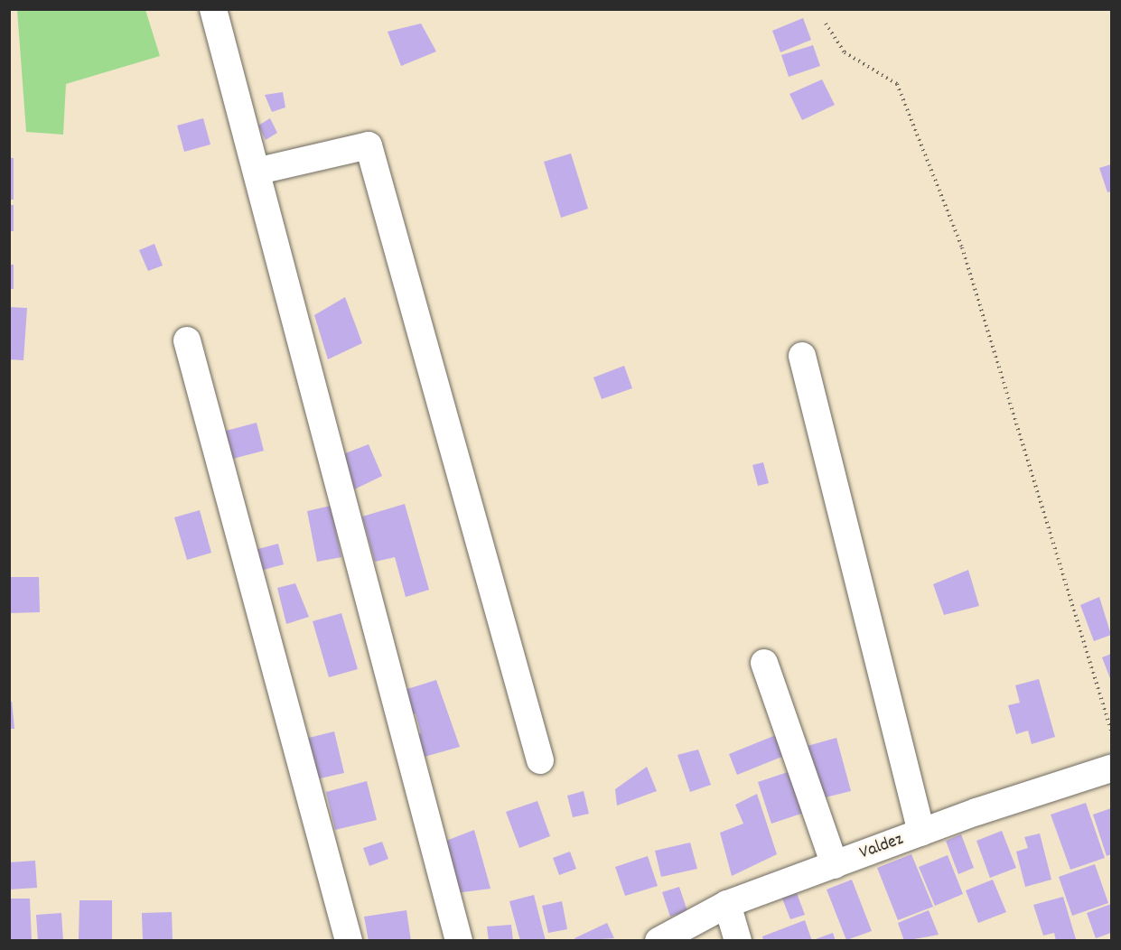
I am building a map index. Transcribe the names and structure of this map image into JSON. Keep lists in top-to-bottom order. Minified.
{"streets":{"street":["Valdez"]}}
